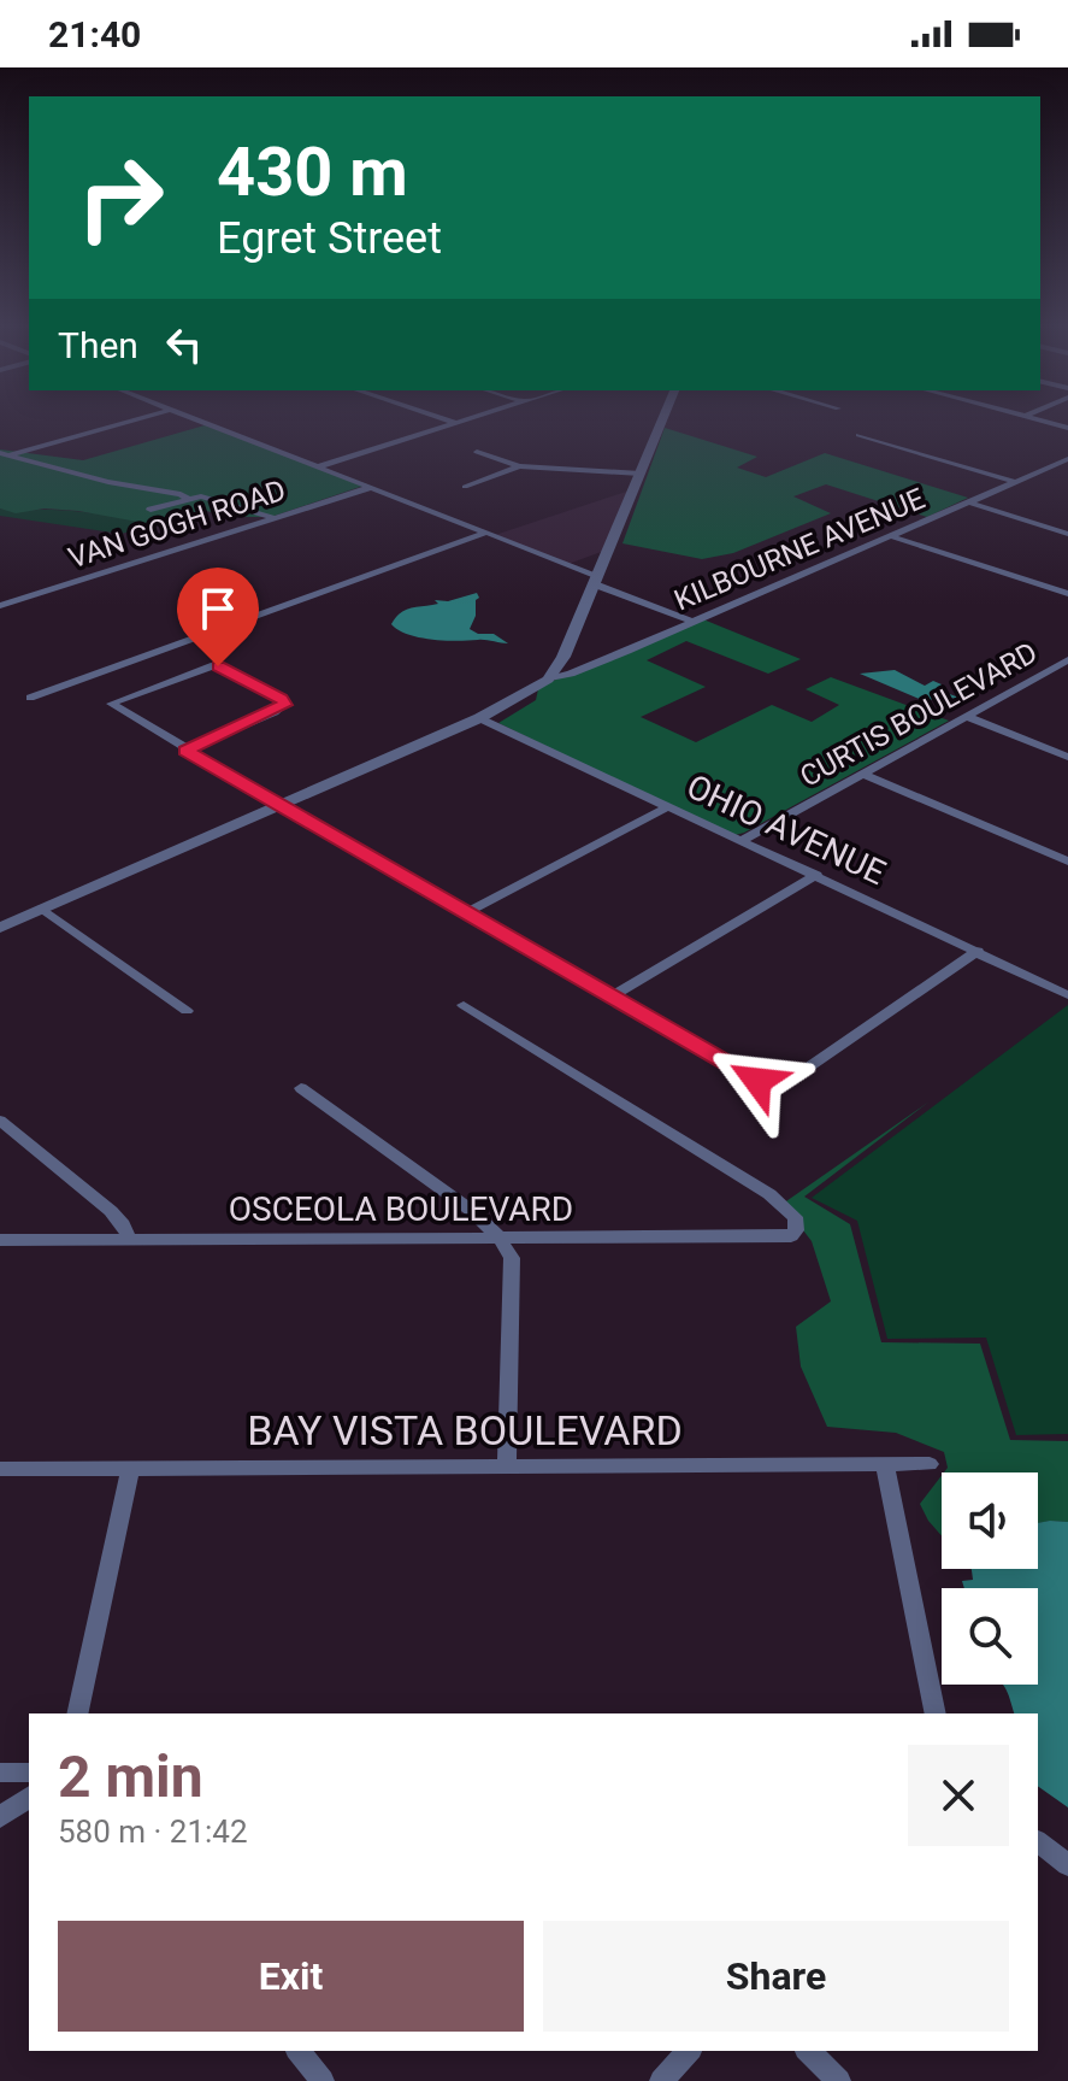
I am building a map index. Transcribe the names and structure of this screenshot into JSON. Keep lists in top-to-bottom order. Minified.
{"streets":{"street":["VAN GOGH ROAD","KILBOURNE AVENUE","CURTIS BOULEVARD","OHIO AVENUE","OSCEOLA BOULEVARD","BAY VISTA BOULEVARD"]},"crossings":[["CURTIS BOULEVARD","OHIO AVENUE"]],"page":{"status":"21:40","turn":["430 m","Egret Street"],"then":"Then","heading":["2 min","580 m · 21:42"],"buttons":["Exit","Share"]}}
